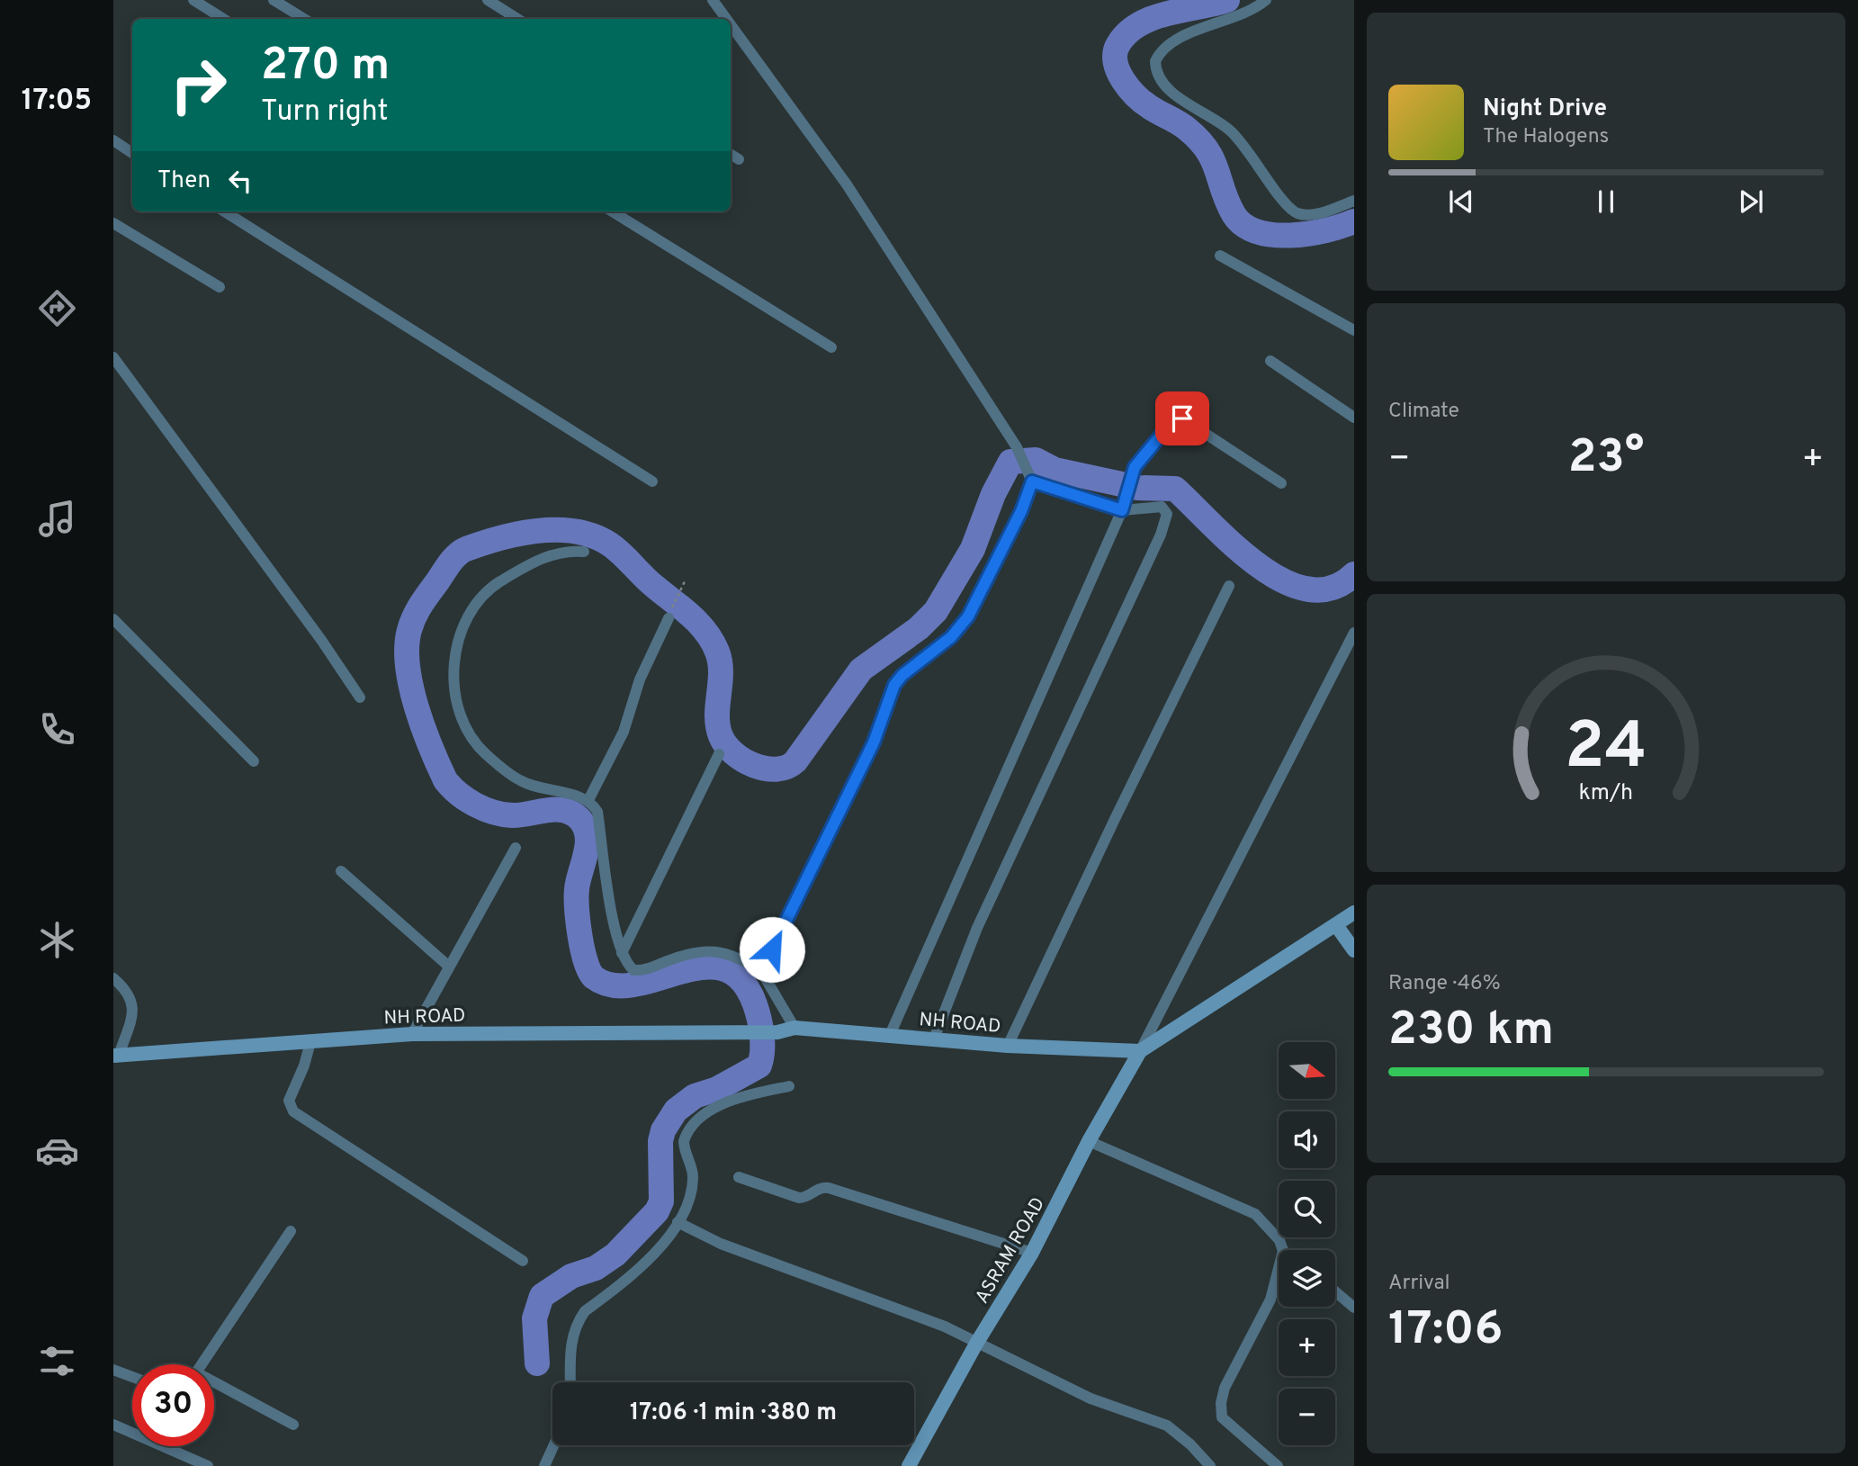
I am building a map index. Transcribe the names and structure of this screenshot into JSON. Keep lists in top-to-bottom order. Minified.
{"streets":{"main road":["NH ROAD","ASRAM ROAD"]},"crossings":[["NH ROAD","ASRAM ROAD"]],"north":"right","page":{"tabs":"17:05","turn":["270 m","Turn right"],"song":["Night Drive","The Halogens"],"then":"Then","tile":["Climate",["Range · 46%","230 km"],["Arrival","17:06"]],"heat":["−","23°","+"],"map_buttons":["+","−"],"limit":"30","trip":"17:06 · 1 min · 380 m","gauge":["24","km/h"]}}
